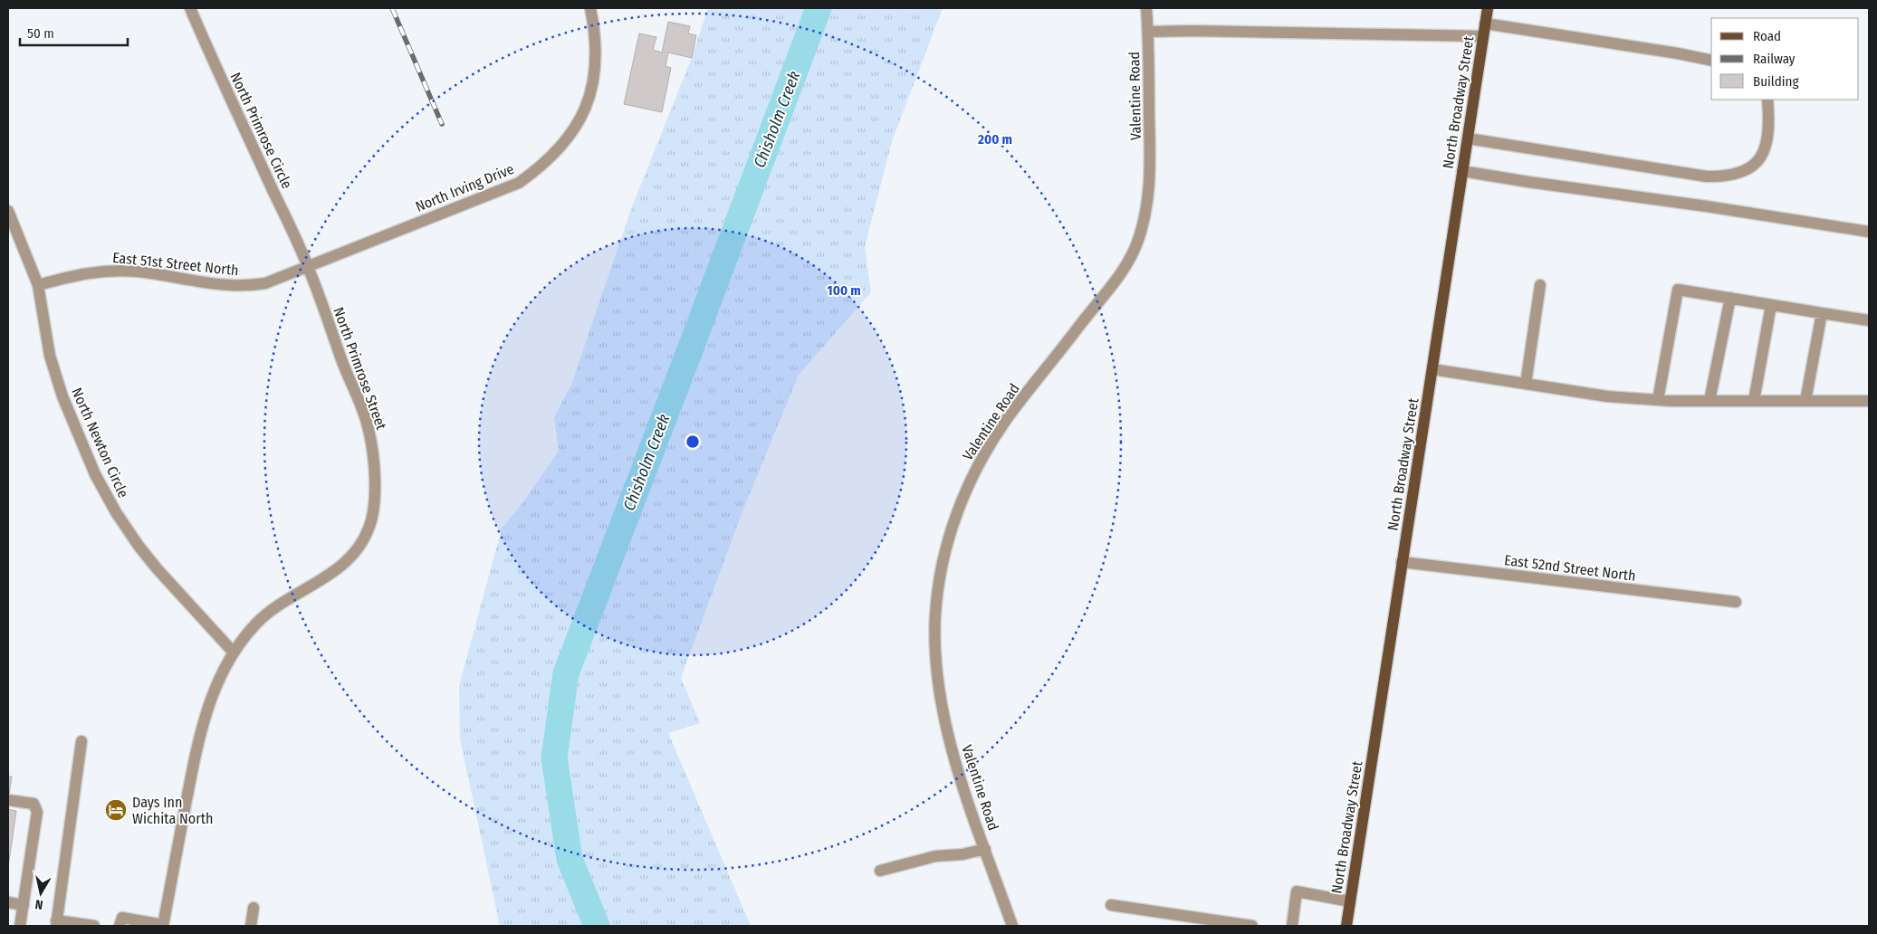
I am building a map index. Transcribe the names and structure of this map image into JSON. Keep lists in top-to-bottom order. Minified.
{"streets":{"main road":["North Broadway Street"],"street":["Valentine Road","North Primrose Circle","North Irving Drive","East 51st Street North","North Primrose Street","North Newton Circle","East 52nd Street North"]},"crossings":[["North Broadway Street","East 52nd Street North"],["North Primrose Circle","North Irving Drive"],["North Primrose Circle","East 51st Street North"],["North Primrose Circle","North Primrose Street"],["North Irving Drive","East 51st Street North"],["North Irving Drive","North Primrose Street"],["East 51st Street North","North Primrose Street"],["East 51st Street North","North Newton Circle"],["North Primrose Street","North Newton Circle"]],"water":["Chisholm Creek"],"places":{"hotel":["Days Inn Wichita North"]},"legend":["Road","Railway","Building"],"scale_bar":"50 m","north":"bottom","rings":["200 m","100 m"]}
